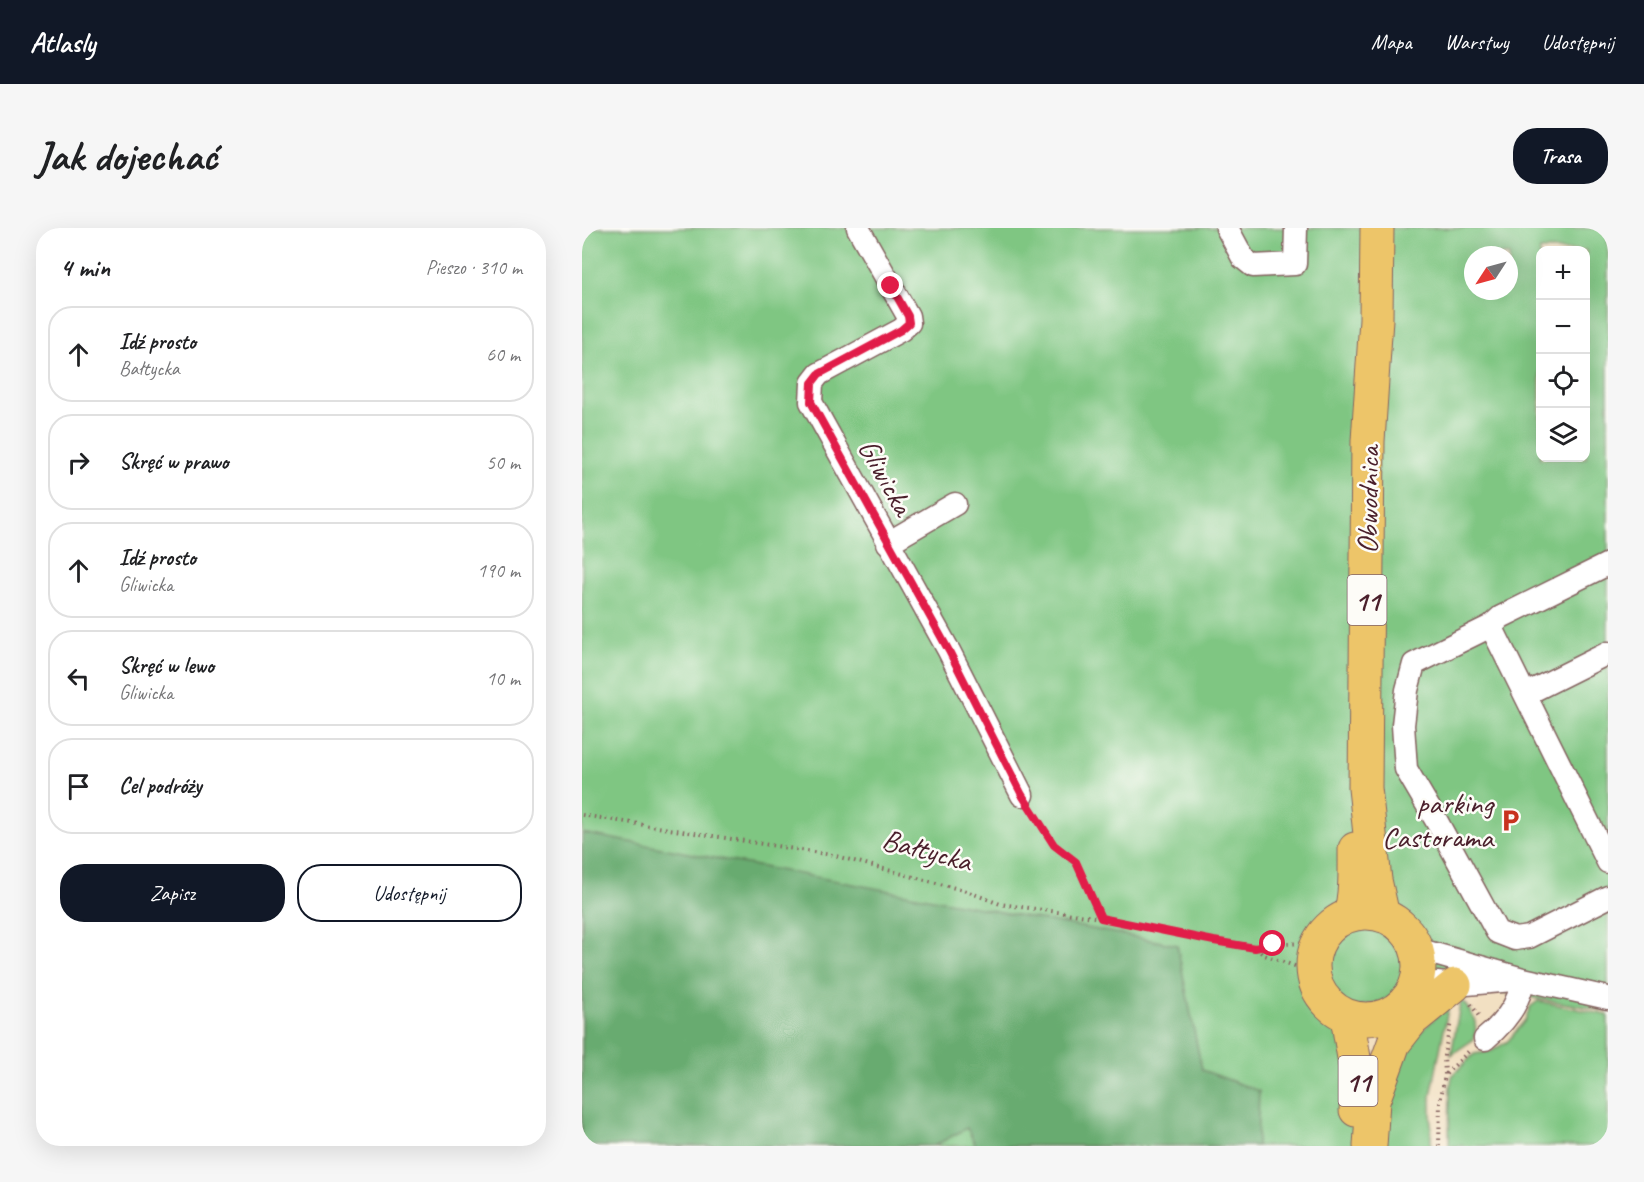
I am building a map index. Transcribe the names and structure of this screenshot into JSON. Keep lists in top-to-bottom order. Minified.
{"streets":{"highway":["Obwodnica","11"],"street":["Gliwicka"],"path":["Bałtycka"]},"crossings":[["Obwodnica","11"]],"places":{"parking":["parking Castorama"]},"north":"bottom left","page":{"header":"Atlasly","nav":["Mapa","Warstwy","Udostępnij"],"buttons":["Trasa",["Zapisz","Udostępnij"]],"title":"Jak dojechać","heading":["4 min","Pieszo · 310 m"],"map_buttons":["+","−"],"list":[["Idź prosto","Bałtycka","60 m"],["Skręć w prawo","50 m"],["Idź prosto","Gliwicka","190 m"],["Skręć w lewo","Gliwicka","10 m"],"Cel podróży"]}}
